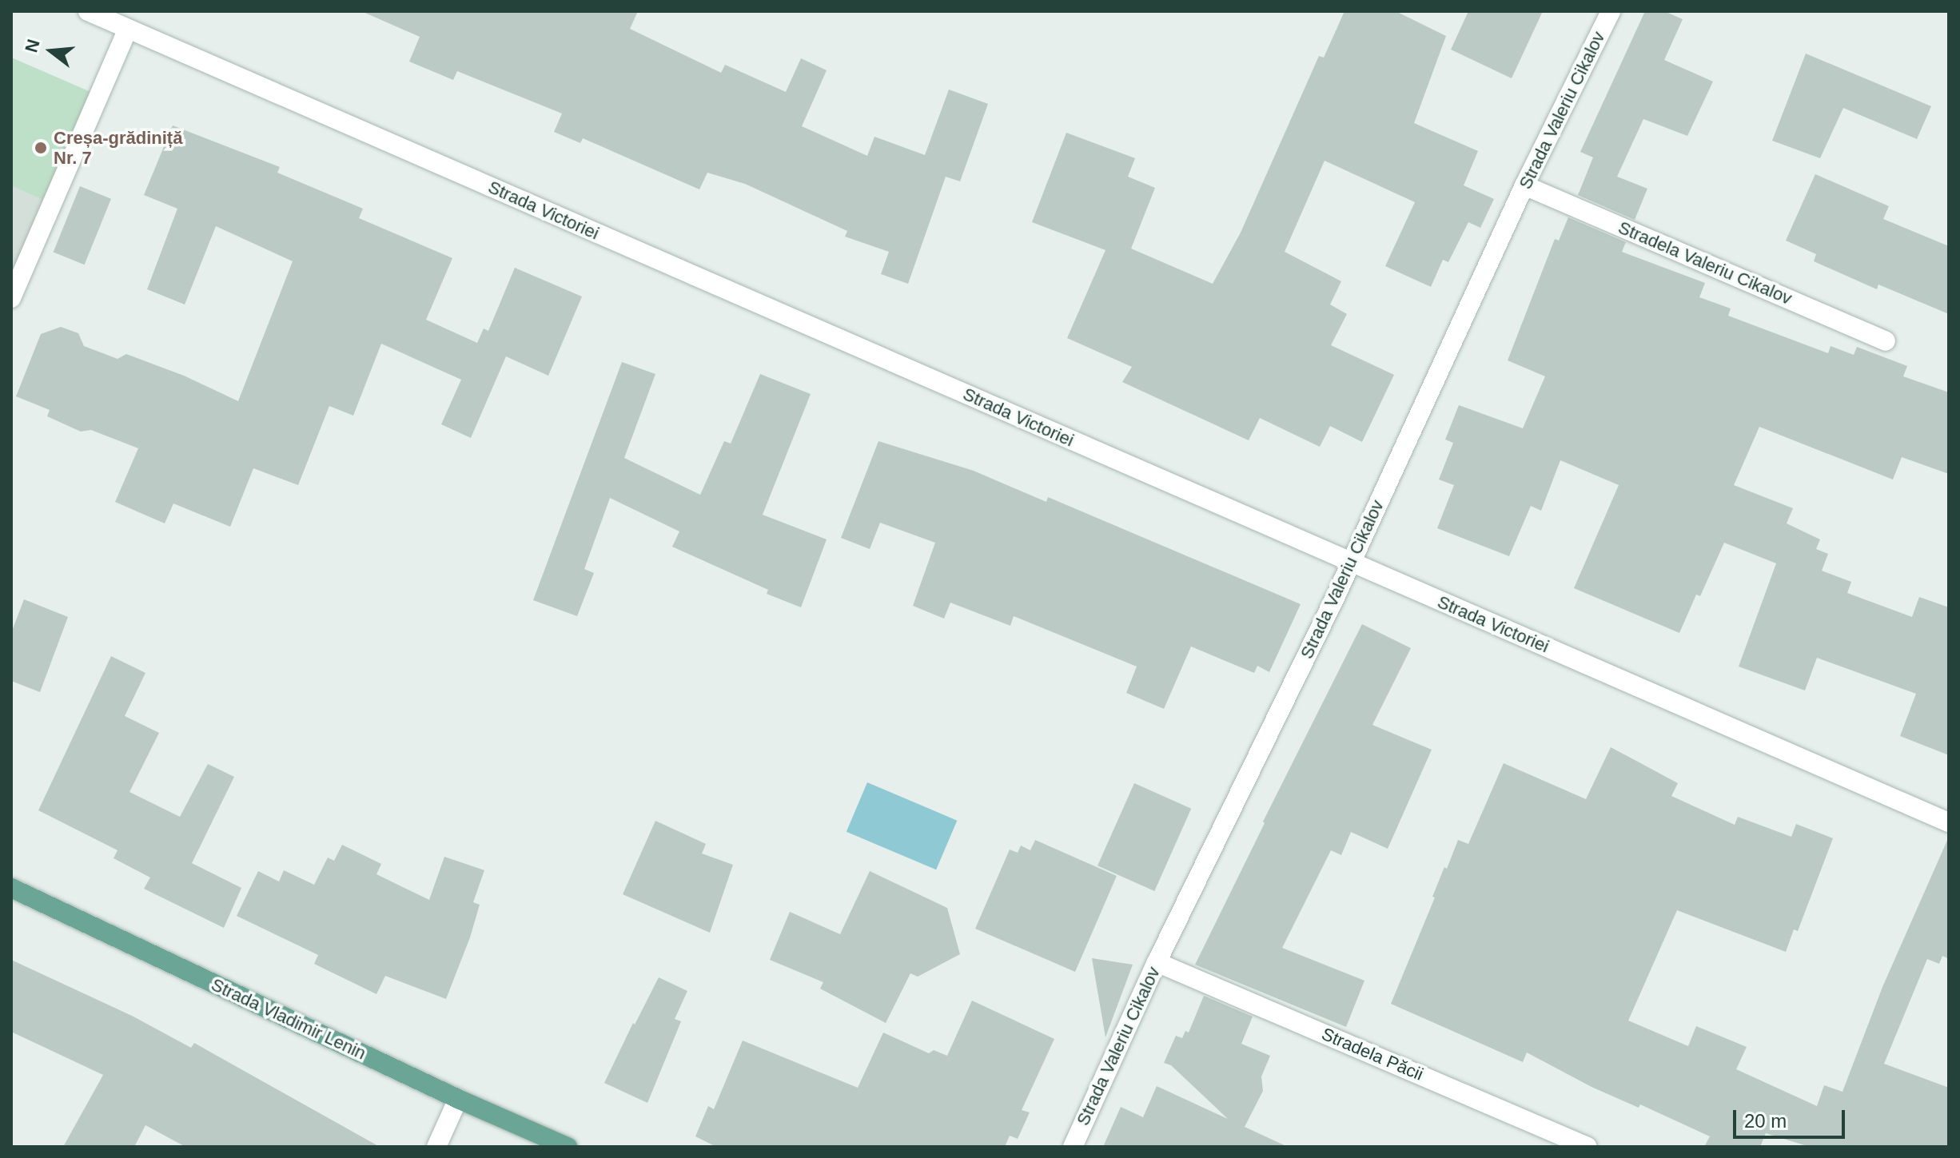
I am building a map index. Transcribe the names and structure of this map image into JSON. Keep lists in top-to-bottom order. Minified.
{"streets":{"main road":["Strada Vladimir Lenin"],"street":["Strada Valeriu Cikalov","Strada Victoriei","Stradela Valeriu Cikalov","Stradela Păcii"]},"crossings":[["Strada Valeriu Cikalov","Strada Victoriei"],["Strada Valeriu Cikalov","Stradela Valeriu Cikalov"],["Strada Valeriu Cikalov","Stradela Păcii"]],"places":["Creșa-grădiniță Nr. 7"],"scale_bar":"20 m","north":"left"}
